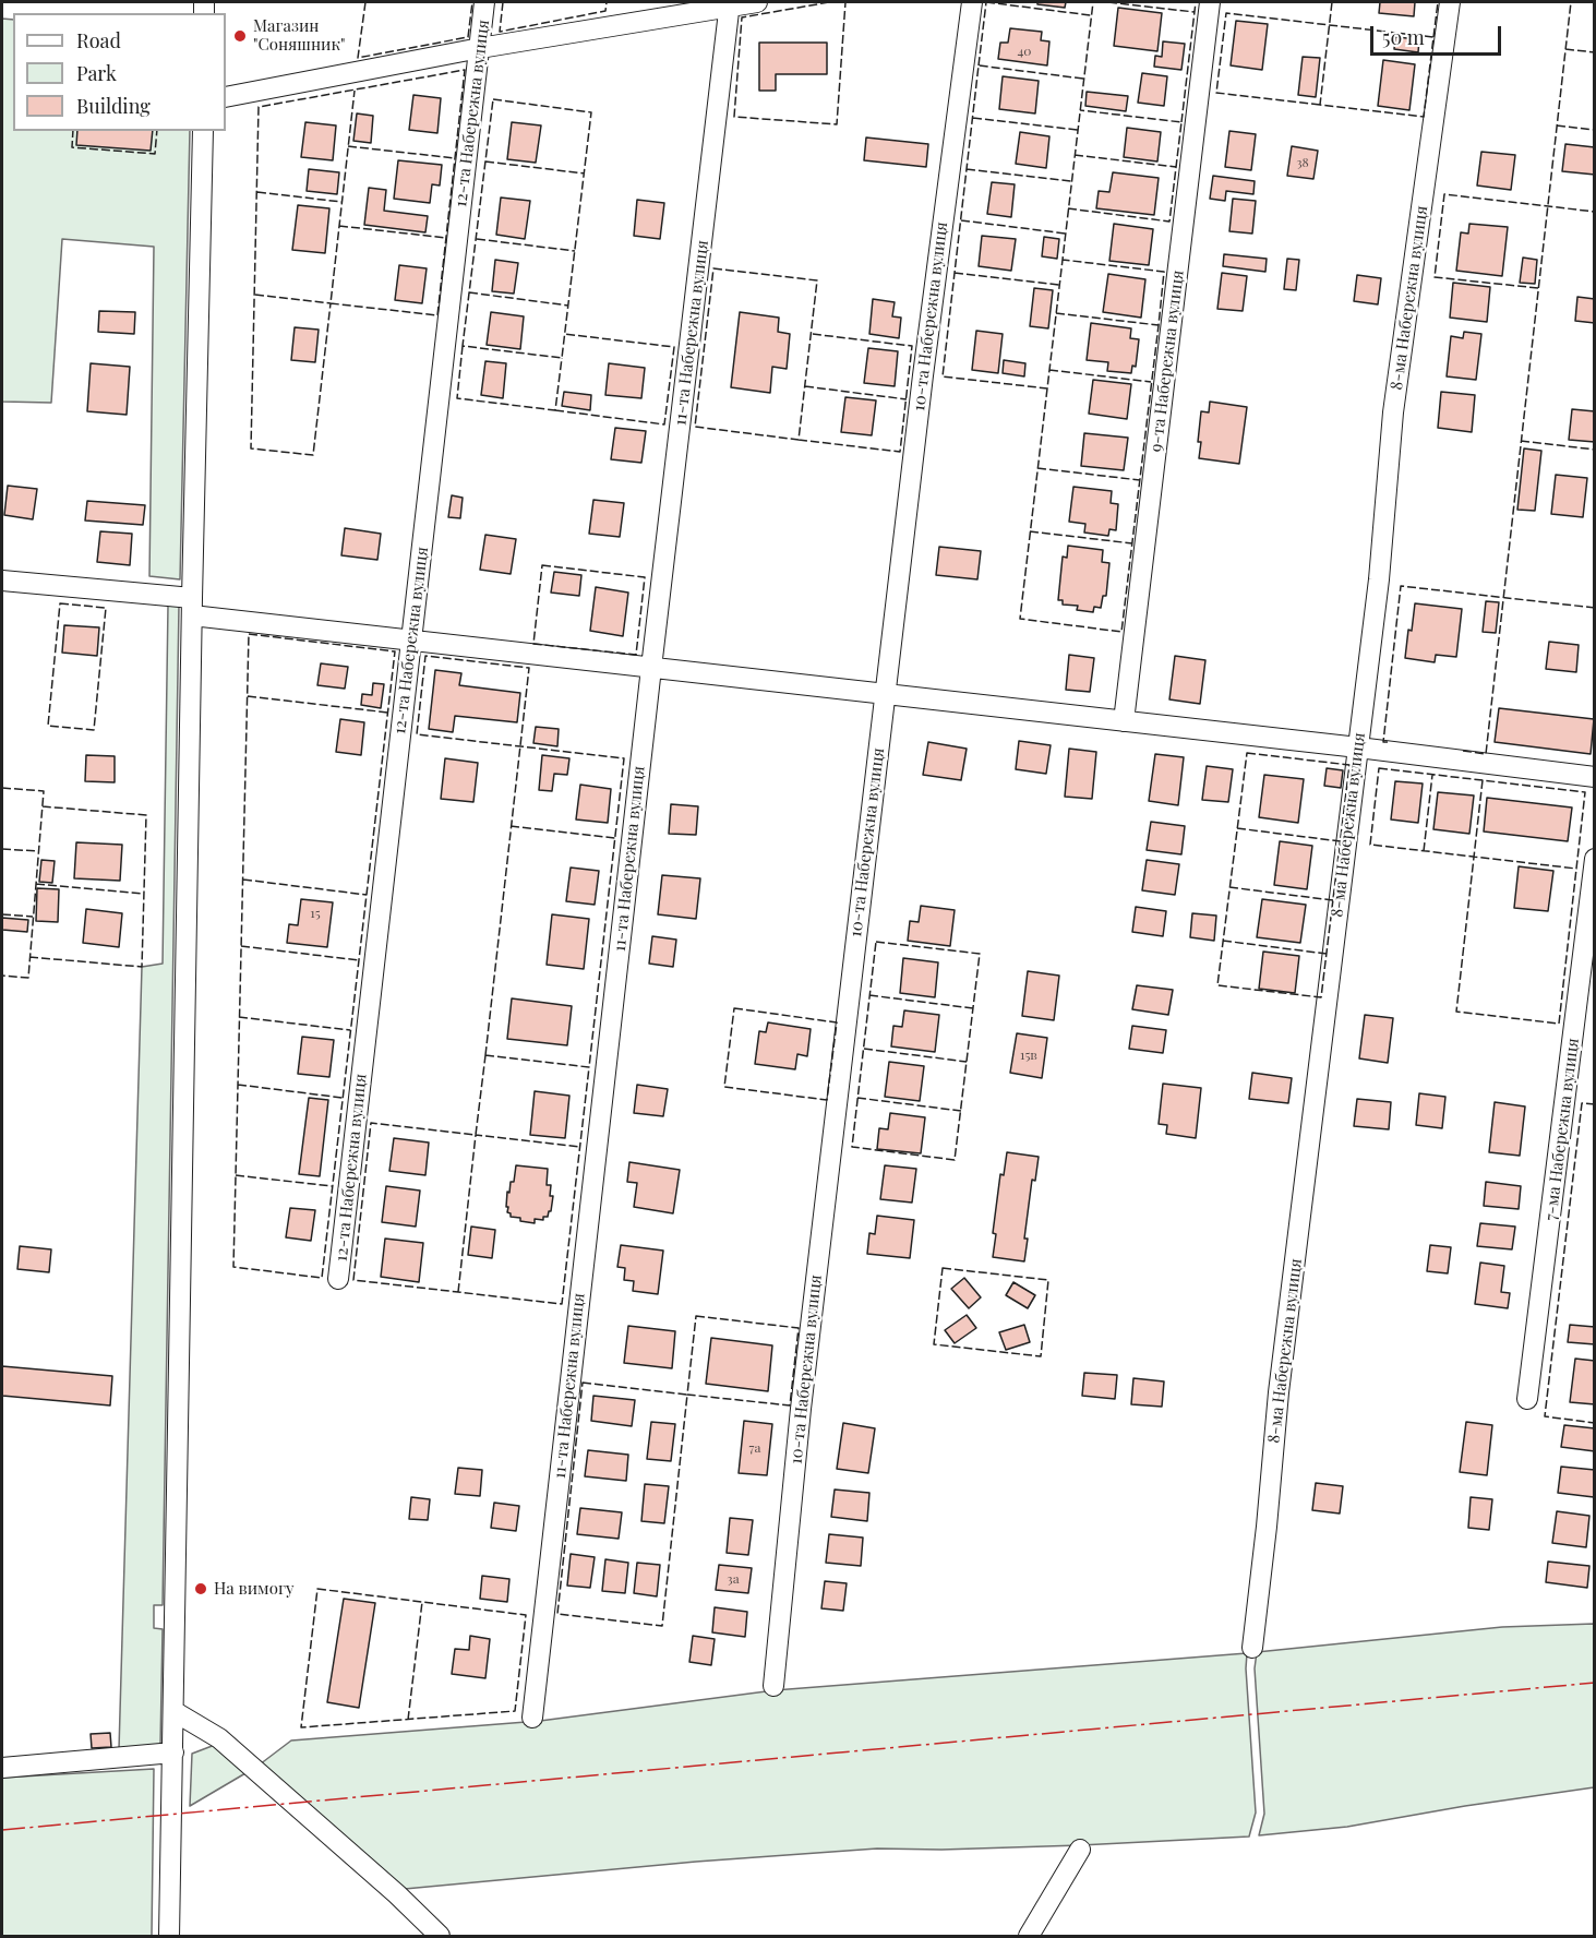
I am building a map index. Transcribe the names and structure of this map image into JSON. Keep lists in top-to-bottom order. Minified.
{"streets":{"street":["12-та Набережна вулиця","8-ма Набережна вулиця","10-та Набережна вулиця","11-та Набережна вулиця","9-та Набережна вулиця","7-ма Набережна вулиця"]},"places":["Магазин \"Соняшник\"","На вимогу"],"house_numbers":["40","38","15","15в","7а","3а"],"legend":["Road","Park","Building"],"scale_bar":"50 m"}
